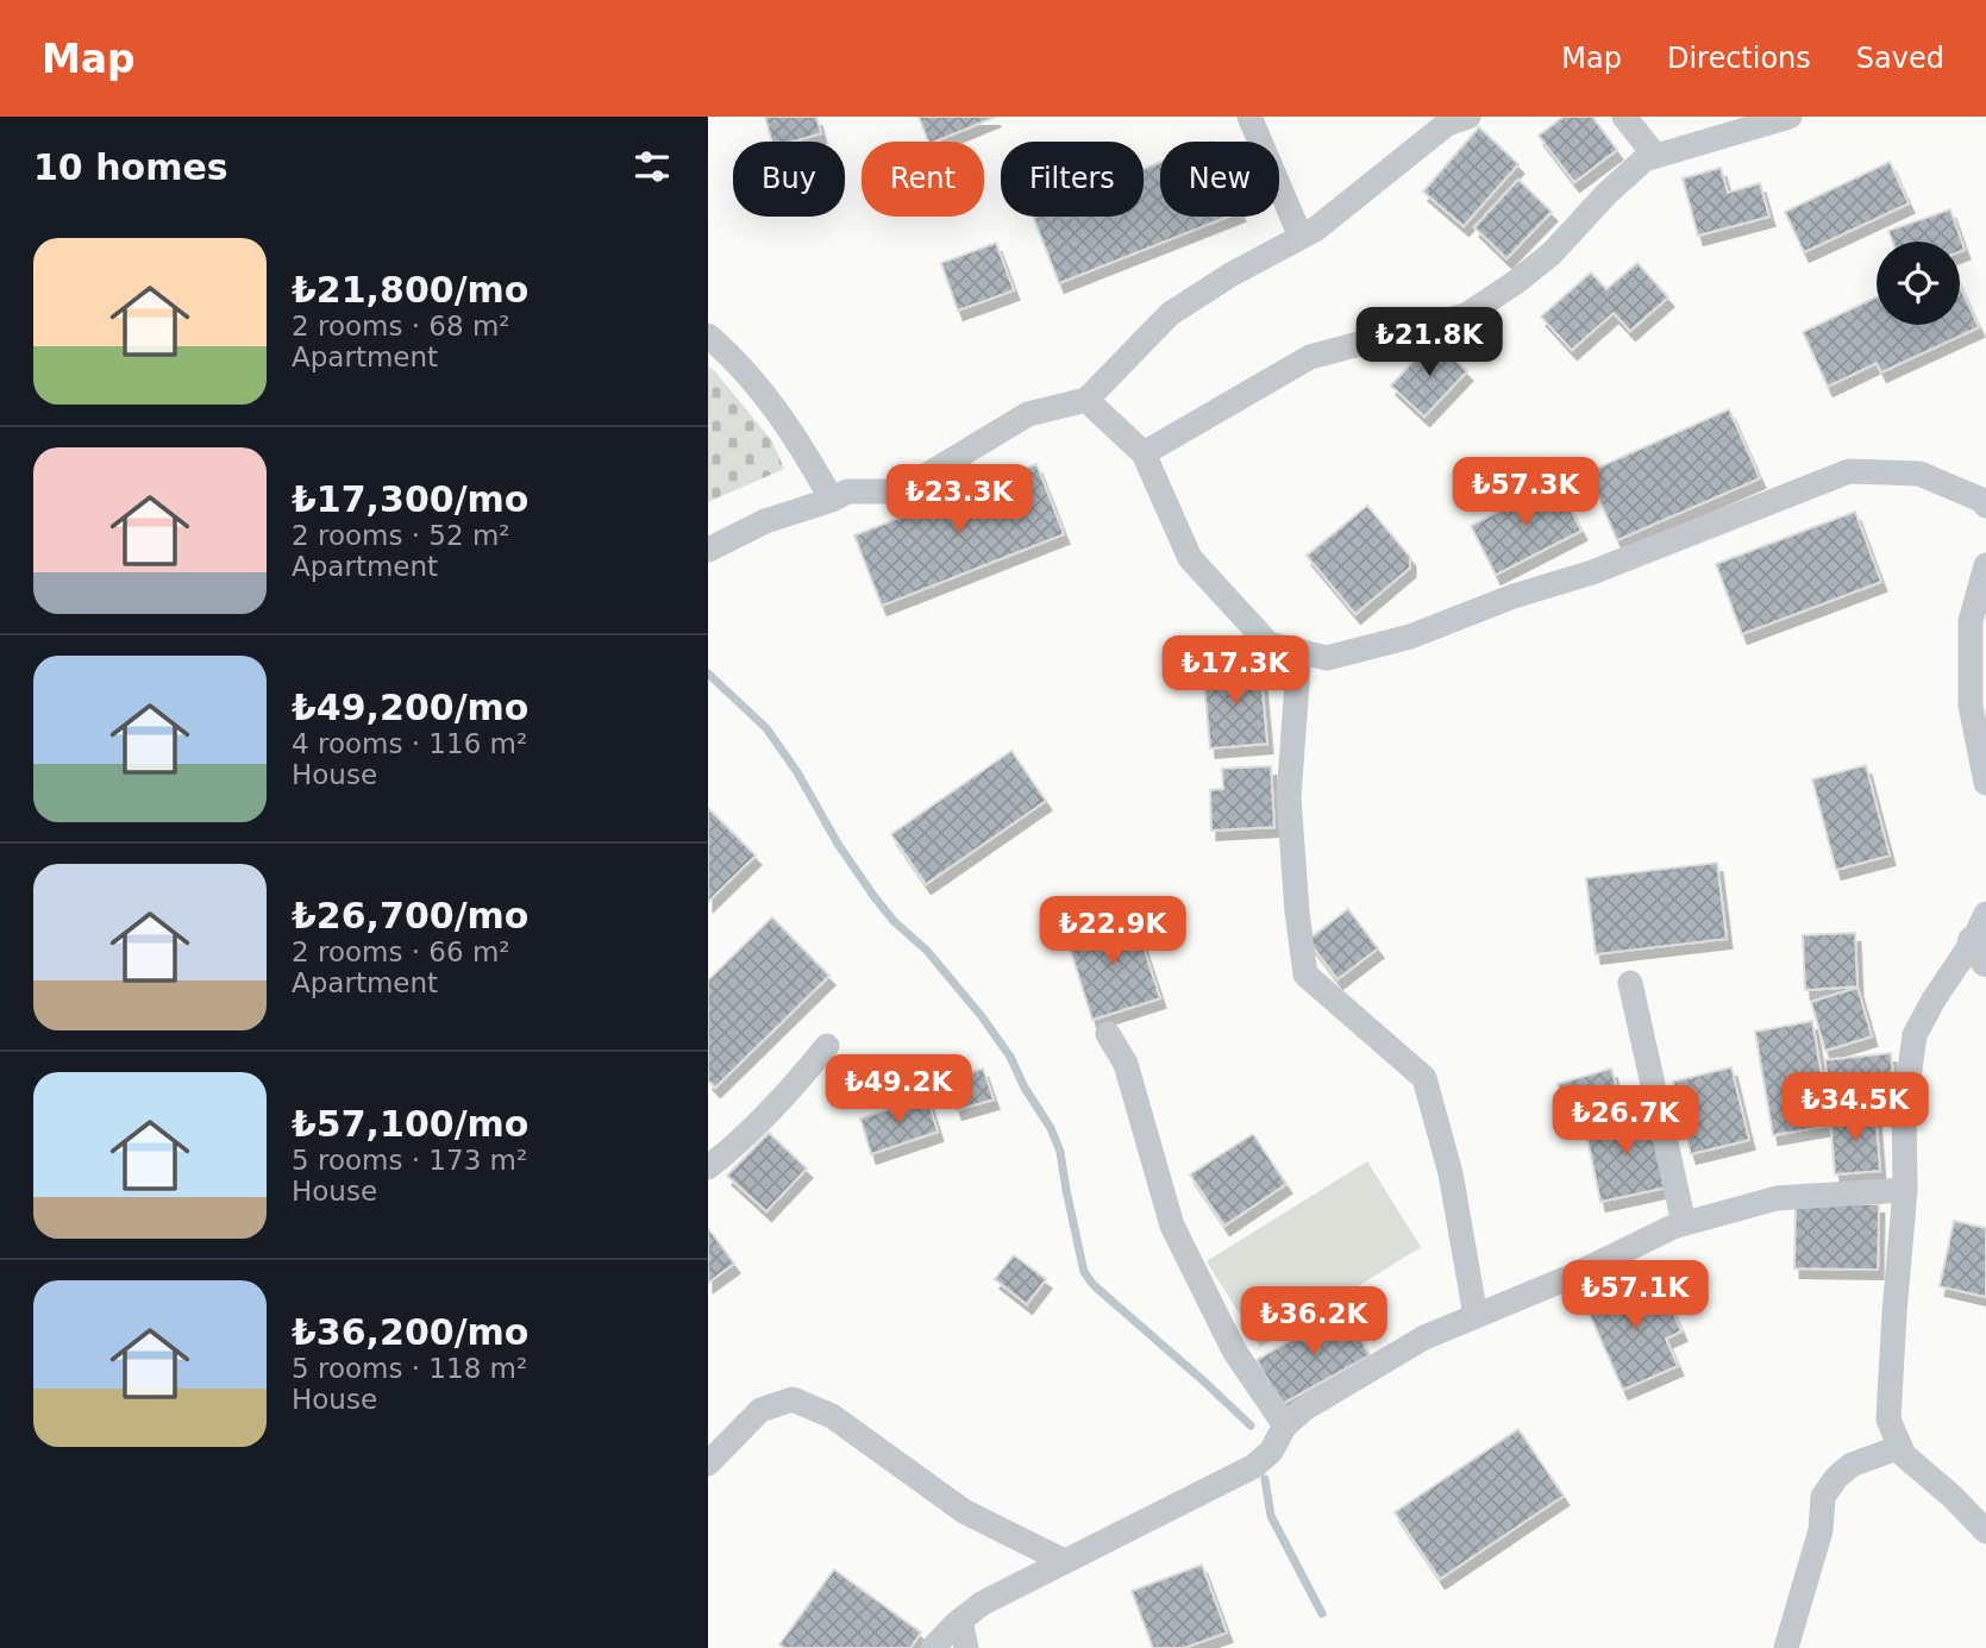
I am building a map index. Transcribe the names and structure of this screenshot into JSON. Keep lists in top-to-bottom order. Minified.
{"page":{"header":"Map","nav":["Map","Directions","Saved"],"heading":"10 homes","chip":["Buy","Rent","Filters","New"],"list":[{"name":"₺21,800/mo","note":"2 rooms · 68 m² · Apartment"},{"name":"₺17,300/mo","note":"2 rooms · 52 m² · Apartment"},{"name":"₺49,200/mo","note":"4 rooms · 116 m² · House"},{"name":"₺26,700/mo","note":"2 rooms · 66 m² · Apartment"},{"name":"₺57,100/mo","note":"5 rooms · 173 m² · House"},{"name":"₺36,200/mo","note":"5 rooms · 118 m² · House"}],"price":["₺21.8K","₺57.3K","₺23.3K","₺17.3K","₺22.9K","₺49.2K","₺34.5K","₺26.7K","₺57.1K","₺36.2K"]}}
